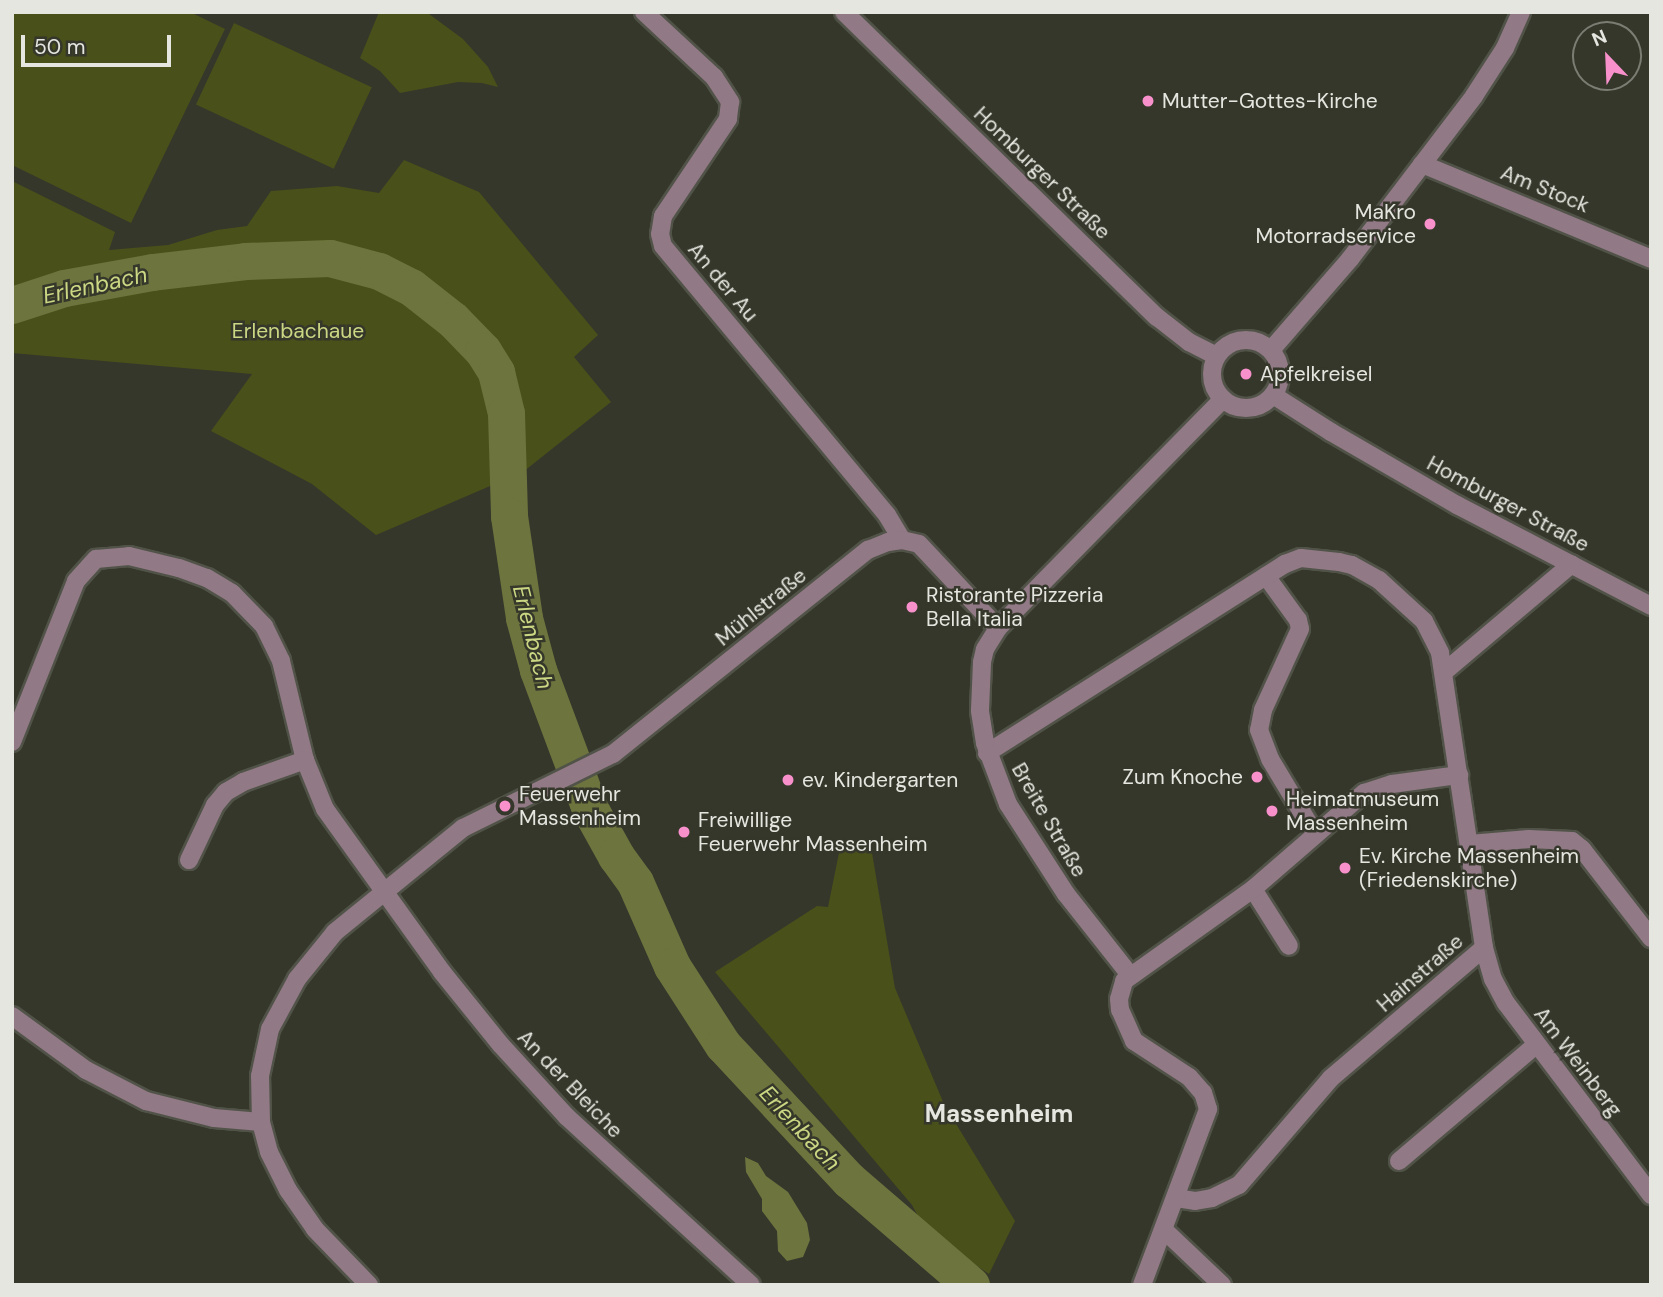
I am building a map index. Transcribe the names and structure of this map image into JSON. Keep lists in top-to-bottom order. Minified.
{"streets":{"street":["Homburger Straße","Am Stock","An der Au","Mühlstraße","Breite Straße","Hainstraße","Am Weinberg","An der Bleiche"]},"crossings":[["Homburger Straße","Breite Straße"],["An der Au","Mühlstraße"],["Mühlstraße","An der Bleiche"],["Breite Straße","Hainstraße"],["Hainstraße","Am Weinberg"]],"districts":["Massenheim"],"water":["Erlenbach"],"parks":["Erlenbachaue"],"places":["Mutter-Gottes-Kirche","MaKro Motorradservice","Apfelkreisel","Ristorante Pizzeria Bella Italia","Zum Knoche","ev. Kindergarten","Feuerwehr Massenheim","Heimatmuseum Massenheim","Freiwillige Feuerwehr Massenheim","Ev. Kirche Massenheim (Friedenskirche)"],"scale_bar":"50 m","north":"top left"}
